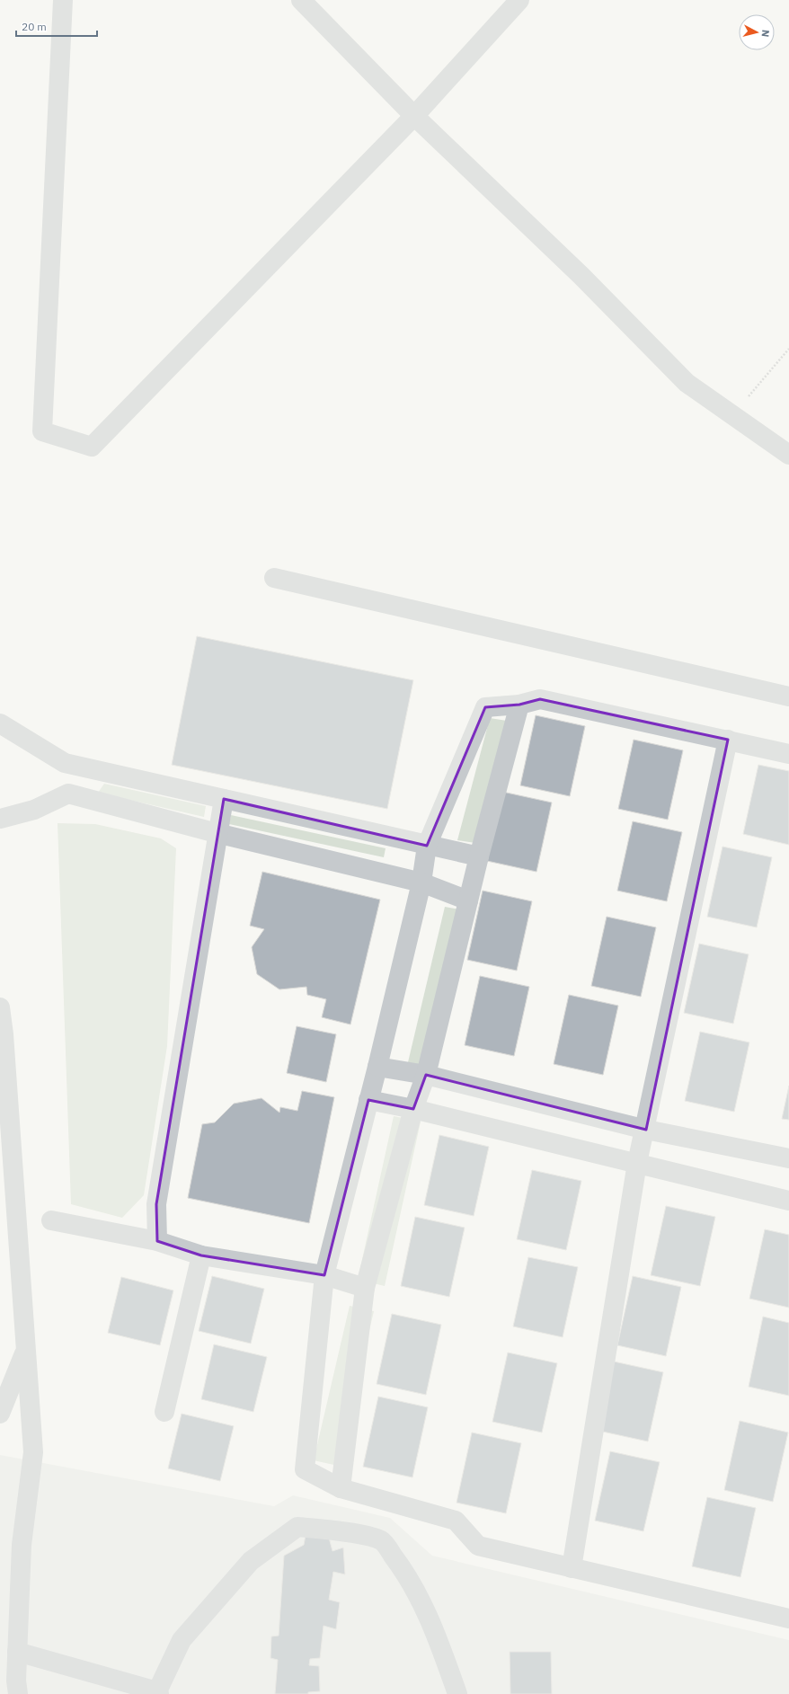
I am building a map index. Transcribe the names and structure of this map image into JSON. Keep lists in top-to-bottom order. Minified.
{"scale_bar":"20 m","north":"right"}
